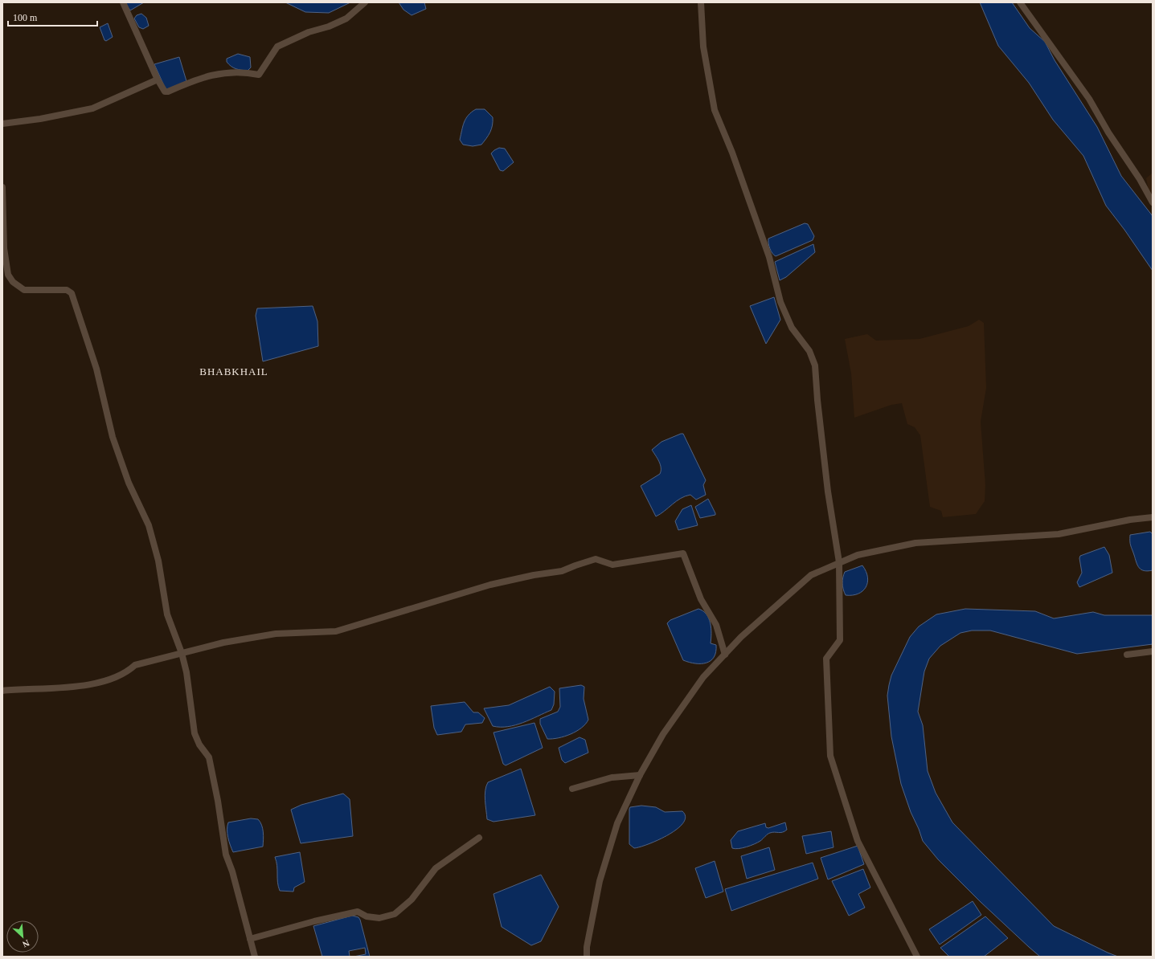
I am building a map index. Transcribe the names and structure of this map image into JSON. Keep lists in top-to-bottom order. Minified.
{"districts":["BHABKHAIL"],"scale_bar":"100 m","north":"bottom right"}
